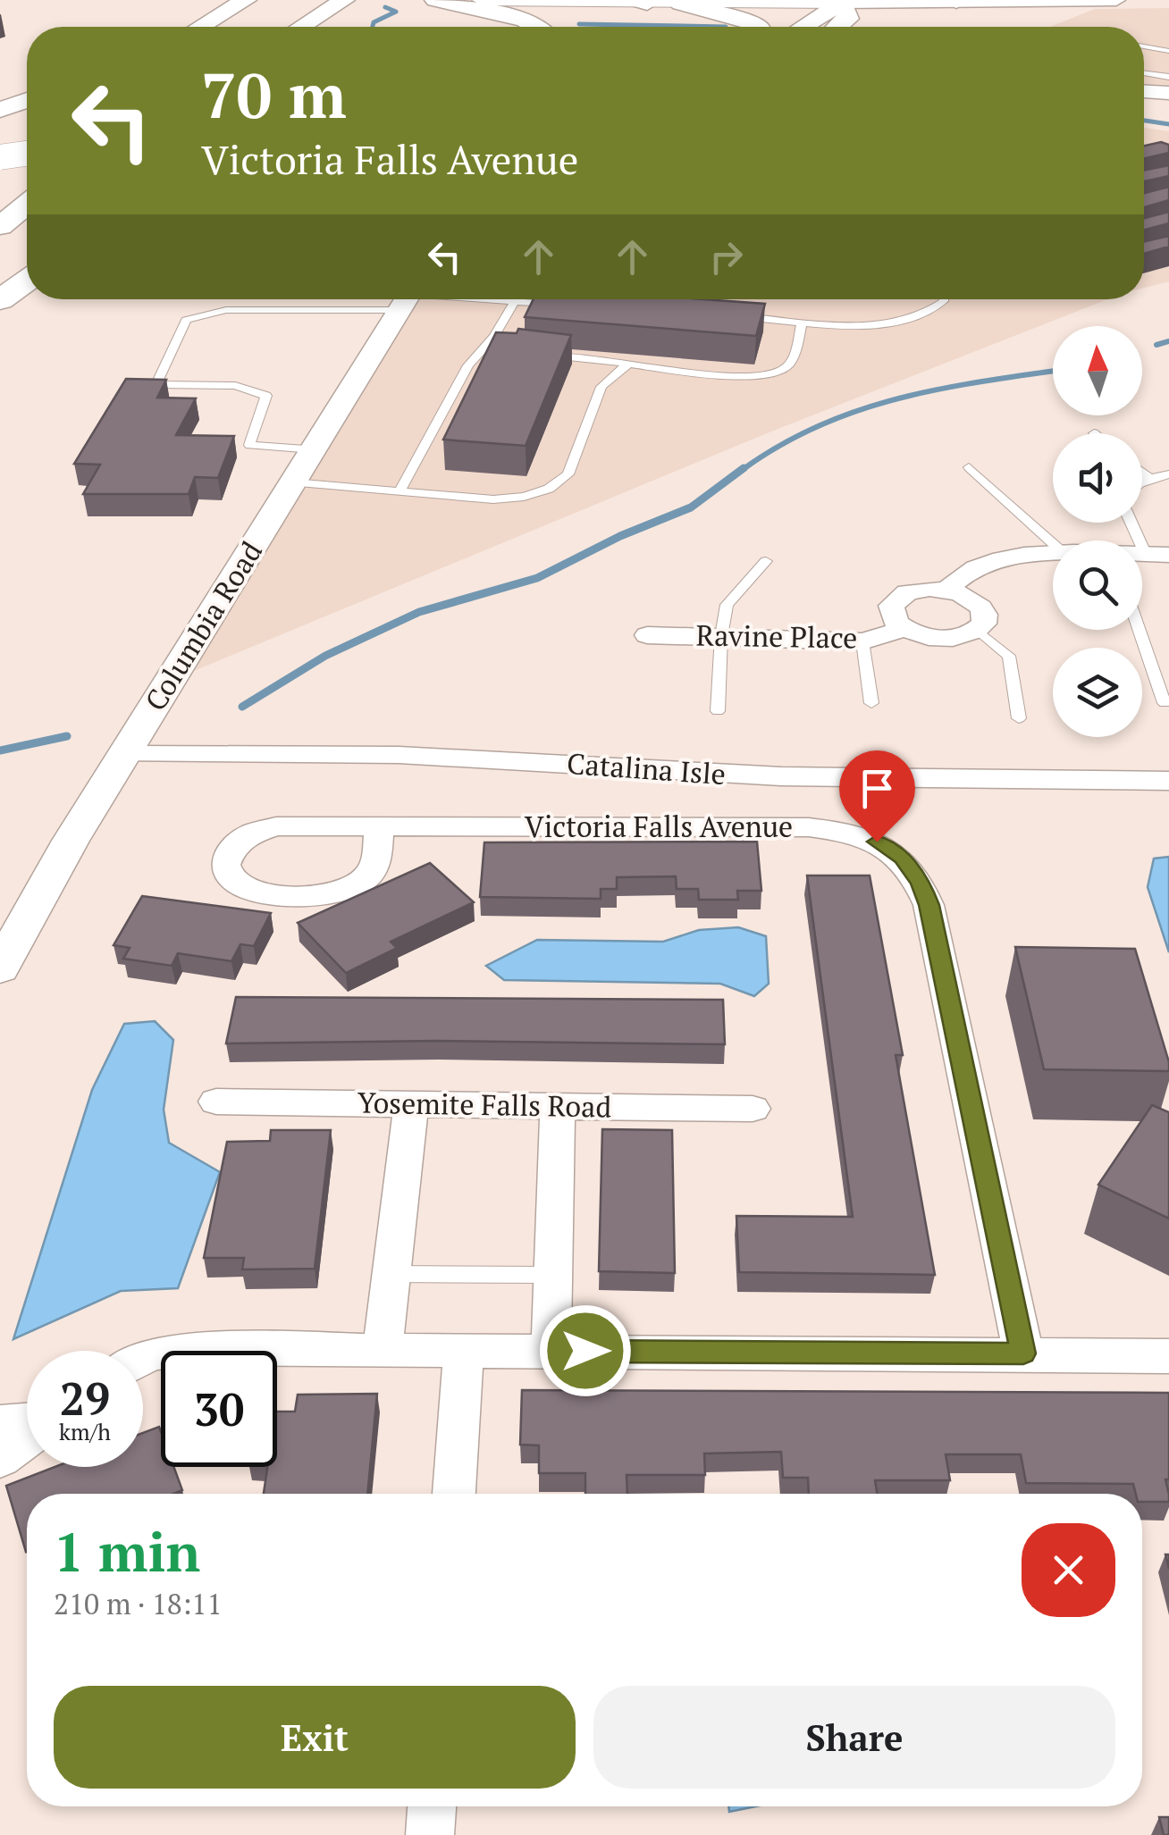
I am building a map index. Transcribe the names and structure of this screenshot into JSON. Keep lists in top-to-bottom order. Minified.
{"streets":{"street":["Columbia Road","Ravine Place","Catalina Isle","Victoria Falls Avenue","Yosemite Falls Road"]},"crossings":[["Columbia Road","Catalina Isle"]],"north":"top","page":{"turn":["70 m","Victoria Falls Avenue"],"speed":"29 km/h","limit":"30","heading":["1 min","210 m · 18:11"],"buttons":["Exit","Share"]}}
